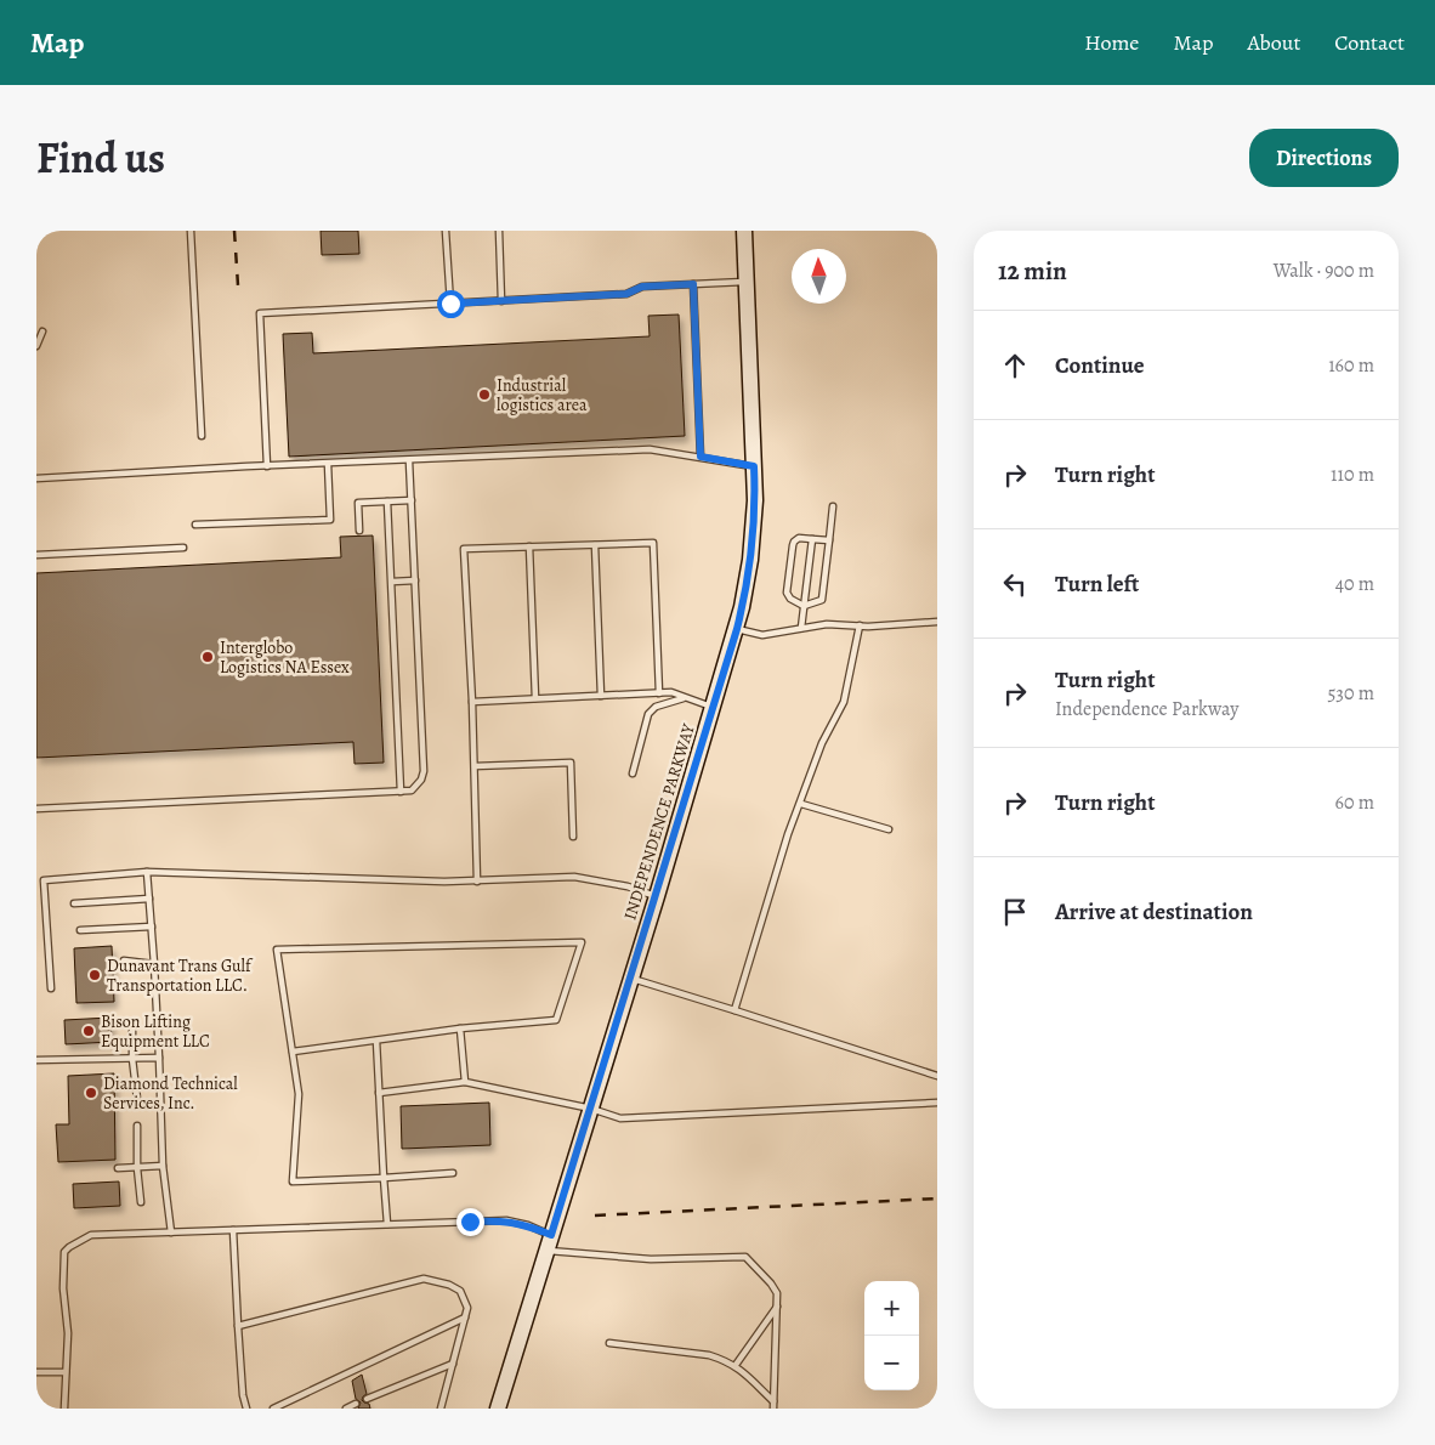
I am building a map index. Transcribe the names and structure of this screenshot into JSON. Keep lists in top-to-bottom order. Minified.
{"streets":{"main road":["INDEPENDENCE PARKWAY"]},"places":["Industrial logistics area","Interglobo Logistics NA Essex","Dunavant Trans Gulf Transportation LLC.","Bison Lifting Equipment LLC","Diamond Technical Services, Inc."],"north":"top","page":{"header":"Map","nav":["Home","Map","About","Contact"],"title":"Find us","buttons":"Directions","heading":["12 min","Walk · 900 m"],"list":[["Continue","160 m"],["Turn right","110 m"],["Turn left","40 m"],["Turn right","Independence Parkway","530 m"],["Turn right","60 m"],"Arrive at destination"],"map_buttons":["+","−"]}}
